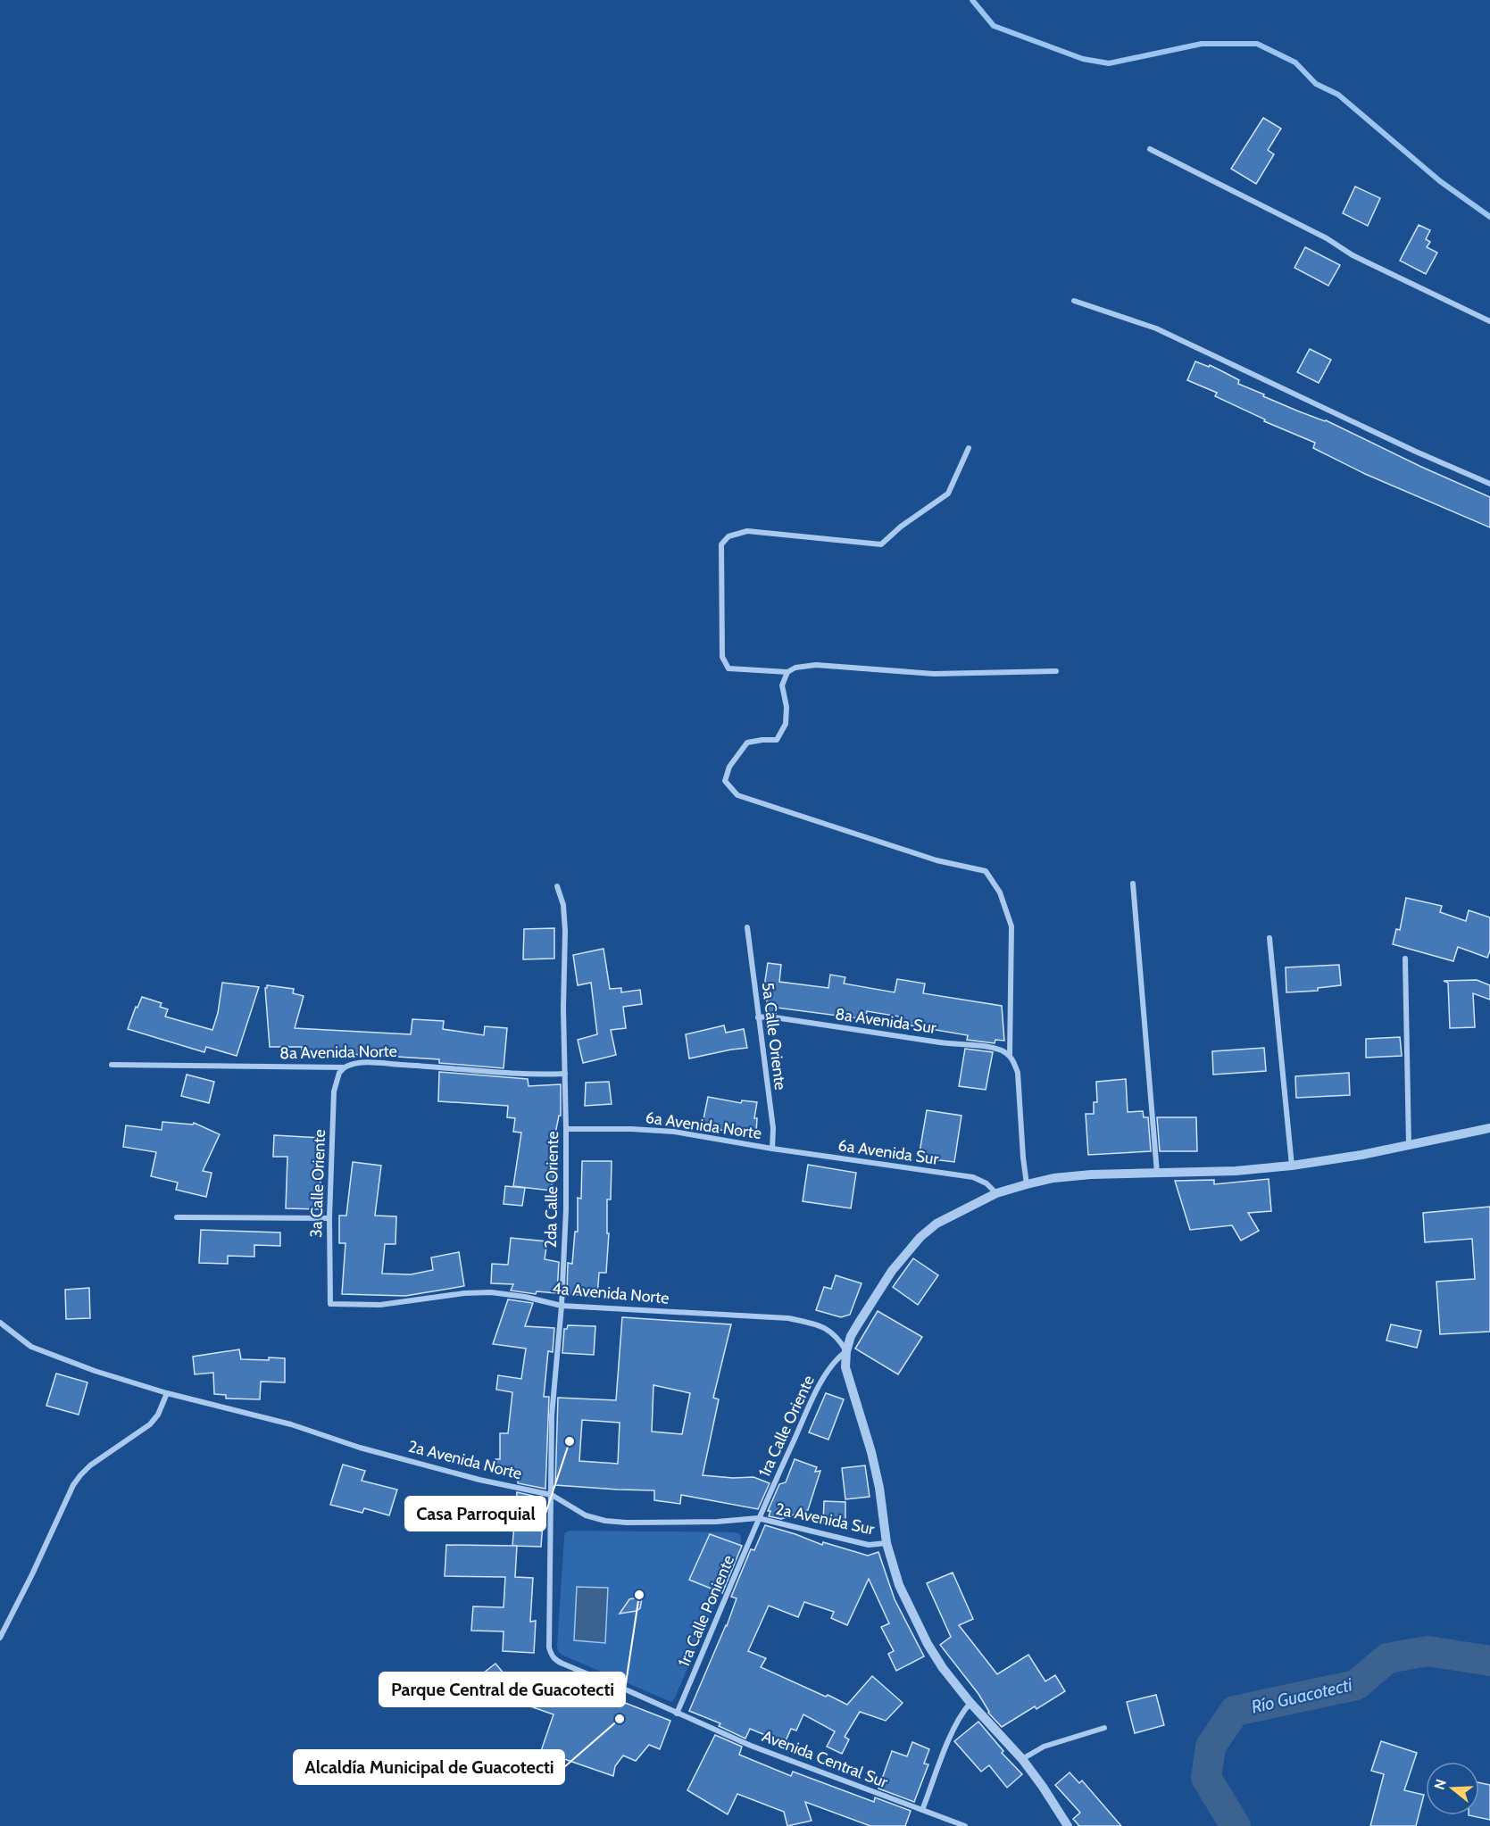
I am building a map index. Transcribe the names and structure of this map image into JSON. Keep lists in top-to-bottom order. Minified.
{"streets":{"street":["8a Avenida Sur","5a Calle Oriente","8a Avenida Norte","6a Avenida Norte","6a Avenida Sur","3a Calle Oriente","2da Calle Oriente","4a Avenida Norte","1ra Calle Oriente","2a Avenida Norte","2a Avenida Sur","1ra Calle Poniente","Avenida Central Sur"]},"crossings":[["8a Avenida Sur","5a Calle Oriente"],["5a Calle Oriente","6a Avenida Norte"],["5a Calle Oriente","6a Avenida Sur"],["8a Avenida Norte","3a Calle Oriente"],["8a Avenida Norte","2da Calle Oriente"],["6a Avenida Norte","6a Avenida Sur"],["6a Avenida Norte","2da Calle Oriente"],["3a Calle Oriente","4a Avenida Norte"],["2da Calle Oriente","4a Avenida Norte"],["2da Calle Oriente","2a Avenida Norte"],["2da Calle Oriente","Avenida Central Sur"],["4a Avenida Norte","1ra Calle Oriente"],["1ra Calle Oriente","2a Avenida Norte"],["1ra Calle Oriente","2a Avenida Sur"],["1ra Calle Oriente","1ra Calle Poniente"],["2a Avenida Norte","2a Avenida Sur"],["2a Avenida Norte","1ra Calle Poniente"],["2a Avenida Sur","1ra Calle Poniente"],["1ra Calle Poniente","Avenida Central Sur"]],"water":["Río Guacotecti"],"places":["Casa Parroquial","Parque Central de Guacotecti","Alcaldía Municipal de Guacotecti"],"north":"left"}
